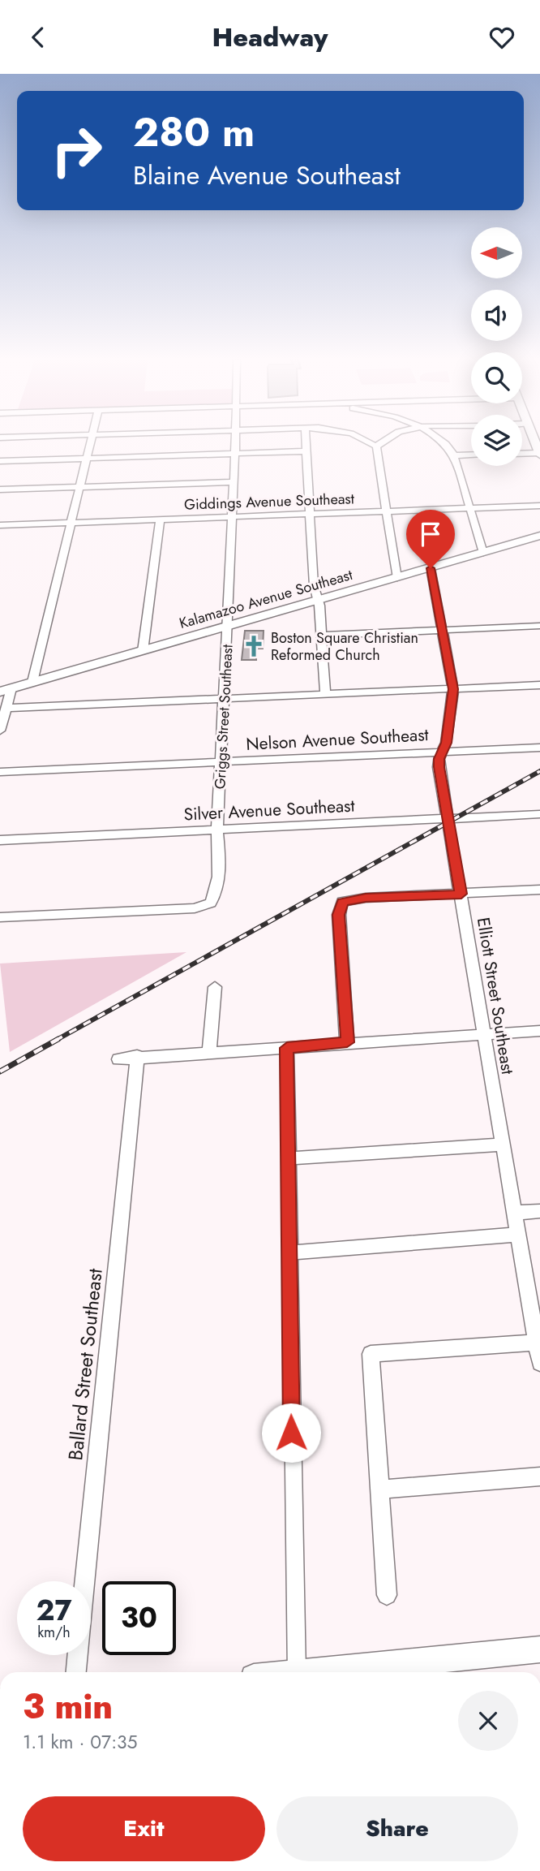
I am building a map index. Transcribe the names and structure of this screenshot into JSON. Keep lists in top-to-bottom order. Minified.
{"streets":{"main road":["Kalamazoo Avenue Southeast"],"street":["Giddings Avenue Southeast","Griggs Street Southeast","Nelson Avenue Southeast","Silver Avenue Southeast","Elliott Street Southeast","Ballard Street Southeast"]},"crossings":[["Giddings Avenue Southeast","Griggs Street Southeast"],["Kalamazoo Avenue Southeast","Griggs Street Southeast"],["Kalamazoo Avenue Southeast","Elliott Street Southeast"],["Griggs Street Southeast","Nelson Avenue Southeast"],["Griggs Street Southeast","Silver Avenue Southeast"],["Nelson Avenue Southeast","Elliott Street Southeast"],["Silver Avenue Southeast","Elliott Street Southeast"]],"places":{"church":["Boston Square Christian Reformed Church"]},"north":"left","page":{"header":"Headway","turn":["280 m","Blaine Avenue Southeast"],"speed":"27 km/h","limit":"30","heading":["3 min","1.1 km · 07:35"],"buttons":["Exit","Share"]}}
